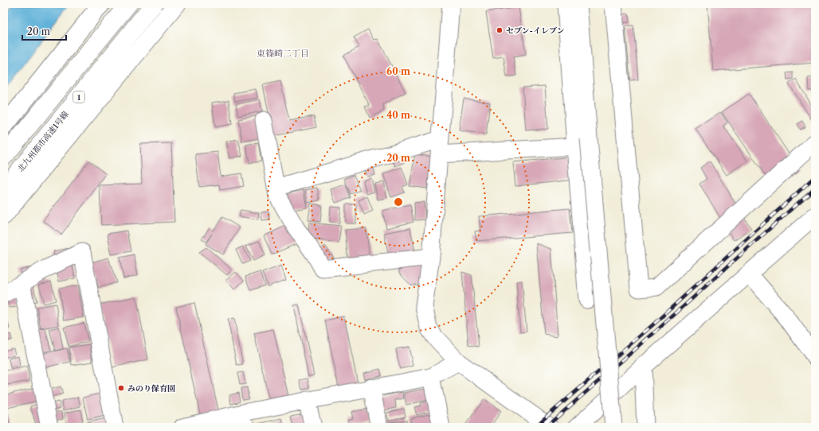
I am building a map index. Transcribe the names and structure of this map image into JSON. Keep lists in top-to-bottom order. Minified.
{"streets":{"highway":["1","北九州都市高速1号線"]},"districts":["東篠崎二丁目"],"places":["セブン-イレブン","みのり保育園"],"scale_bar":"20 m","rings":["60 m","40 m","20 m"]}
